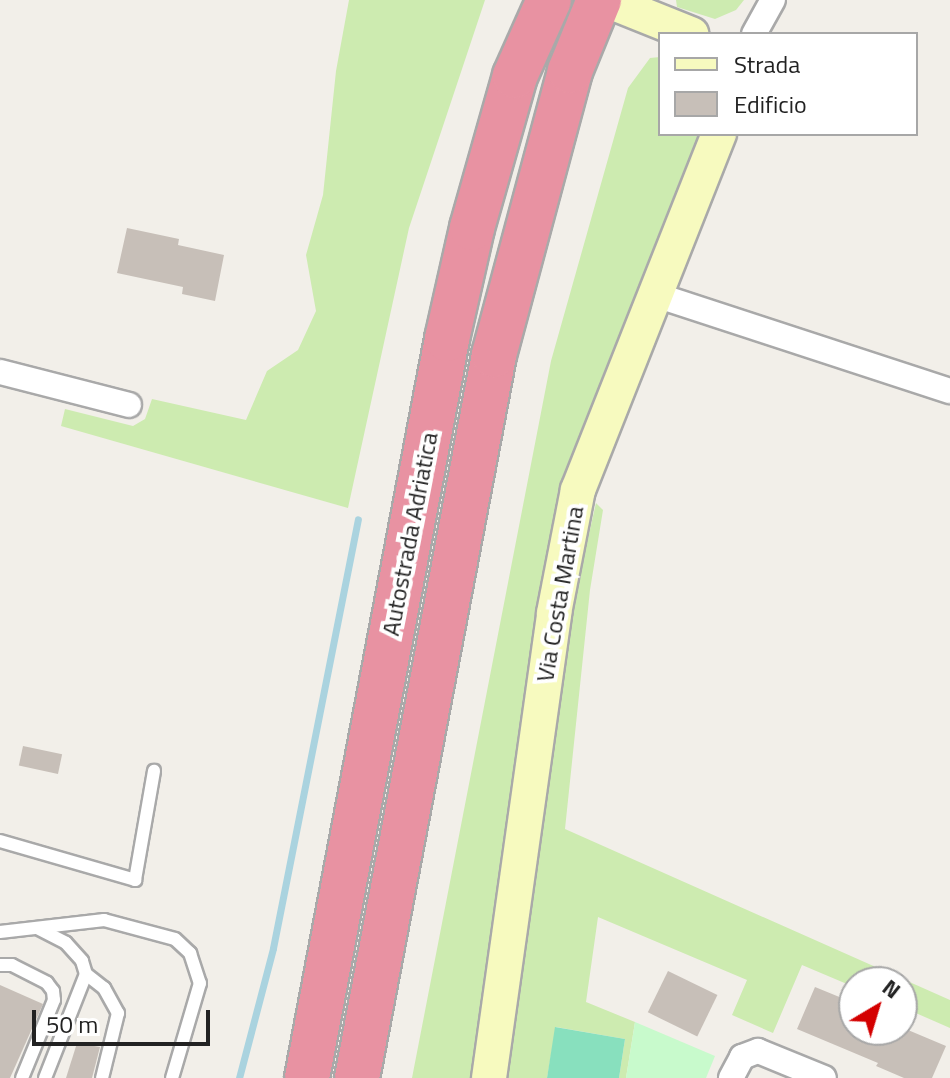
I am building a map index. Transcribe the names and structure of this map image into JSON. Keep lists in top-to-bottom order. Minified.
{"streets":{"highway":["Autostrada Adriatica"],"main road":["Via Costa Martina"]},"legend":["Strada","Edificio"],"scale_bar":"50 m","north":"top right"}
